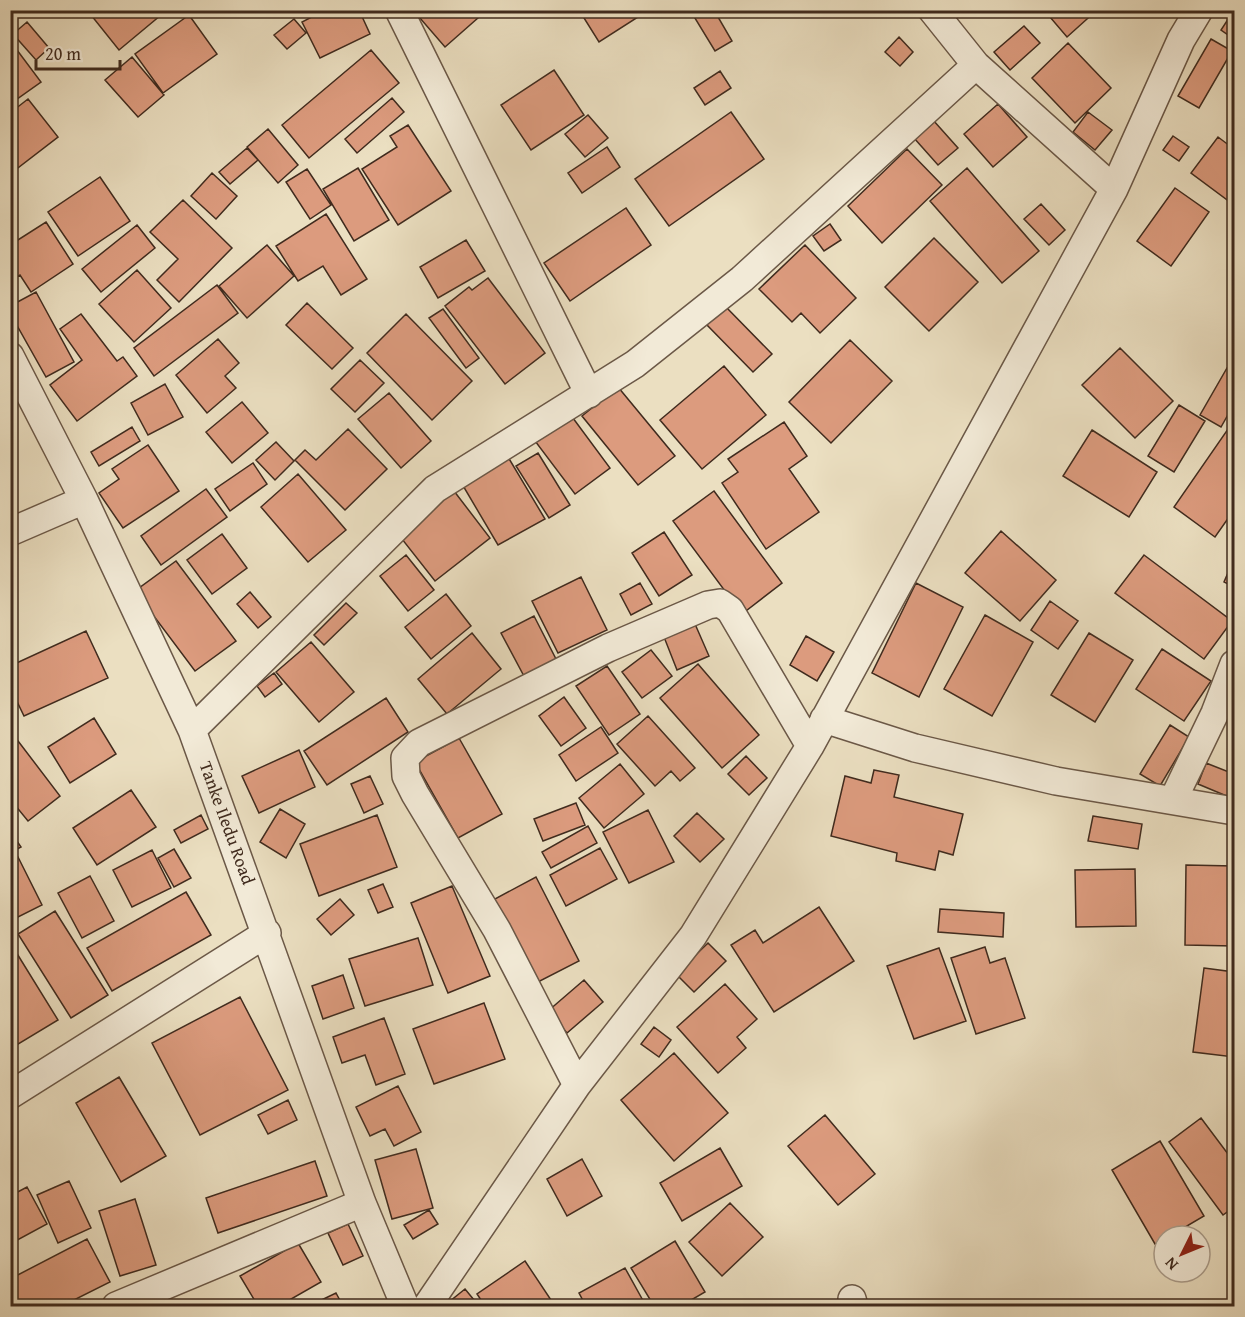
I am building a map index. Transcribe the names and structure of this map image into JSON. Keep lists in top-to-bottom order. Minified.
{"streets":{"street":["Tanke Iledu Road"]},"scale_bar":"20 m","north":"bottom left"}
